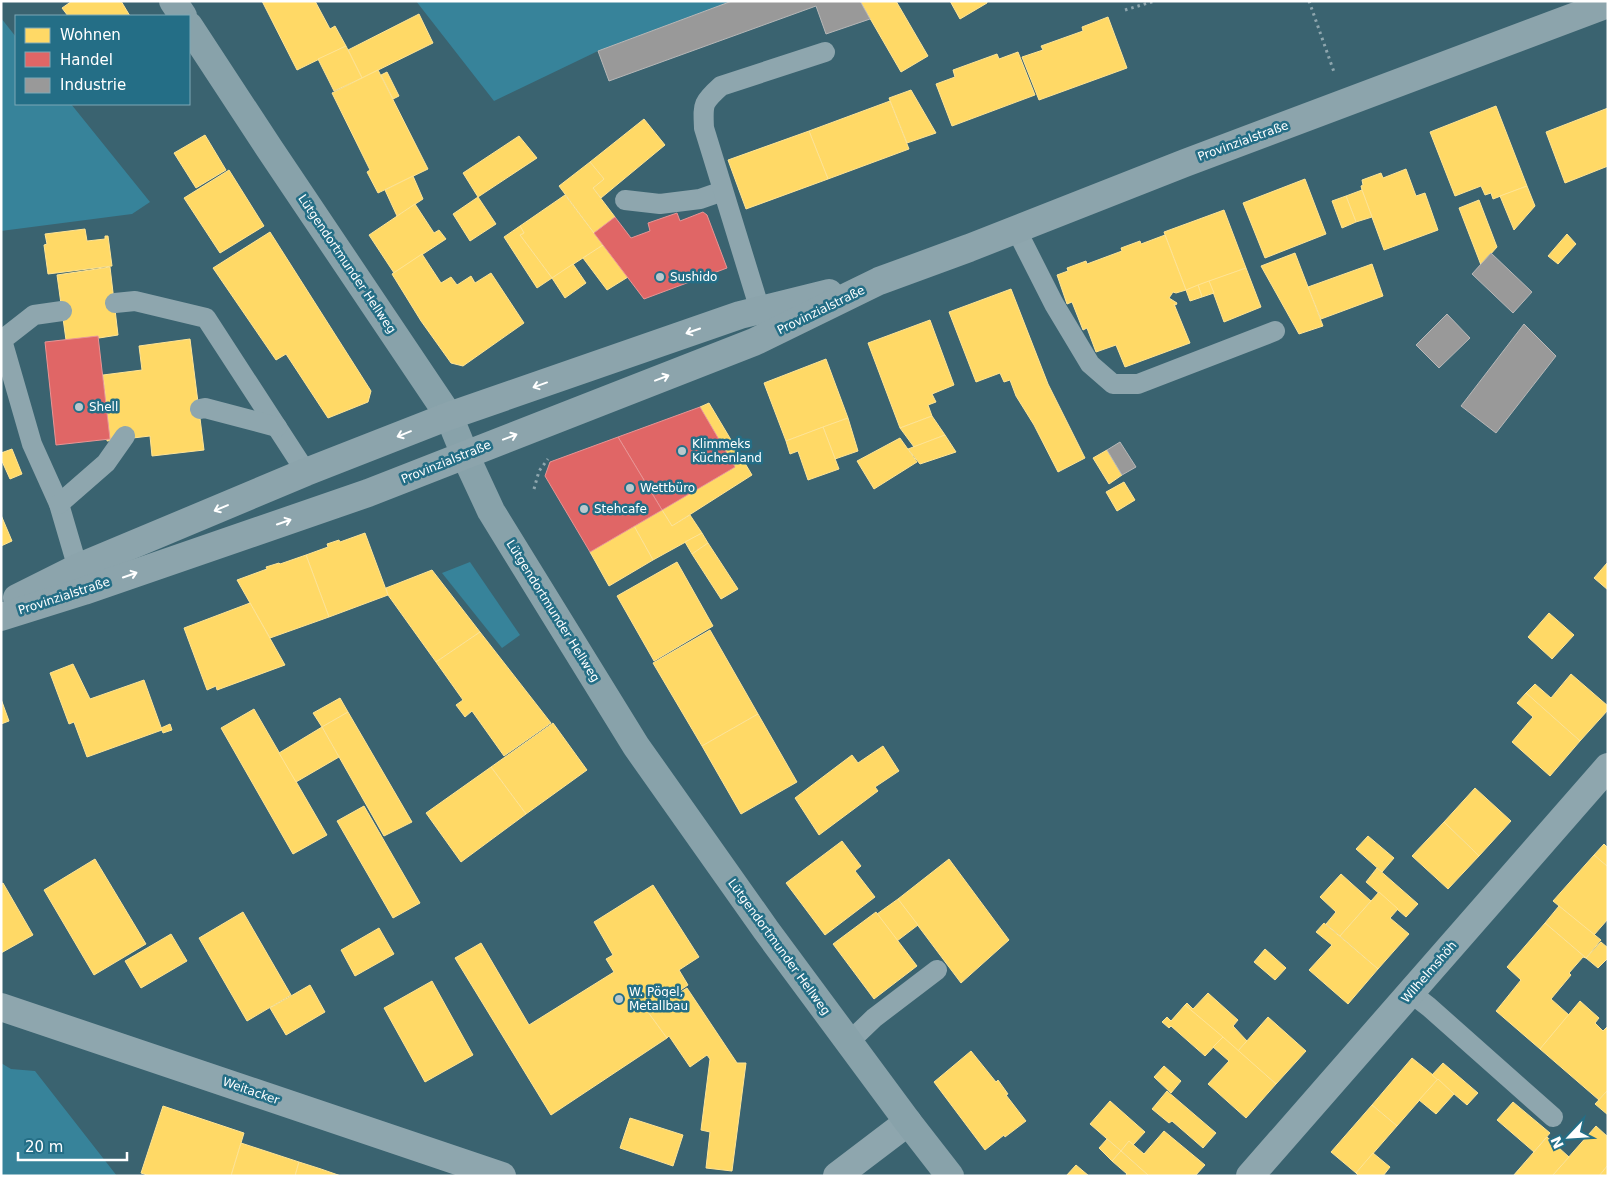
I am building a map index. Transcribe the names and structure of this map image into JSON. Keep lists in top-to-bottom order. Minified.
{"streets":{"main road":["Provinzialstraße","Lütgendortmunder Hellweg"],"street":["Wilhelmshöh","Weitacker"]},"crossings":[["Provinzialstraße","Lütgendortmunder Hellweg"]],"places":["Sushido","Shell","Klimmeks Küchenland","Wettbüro","Stehcafe","W. Pögel, Metallbau"],"legend":["Wohnen","Handel","Industrie"],"scale_bar":"20 m","north":"bottom left"}
